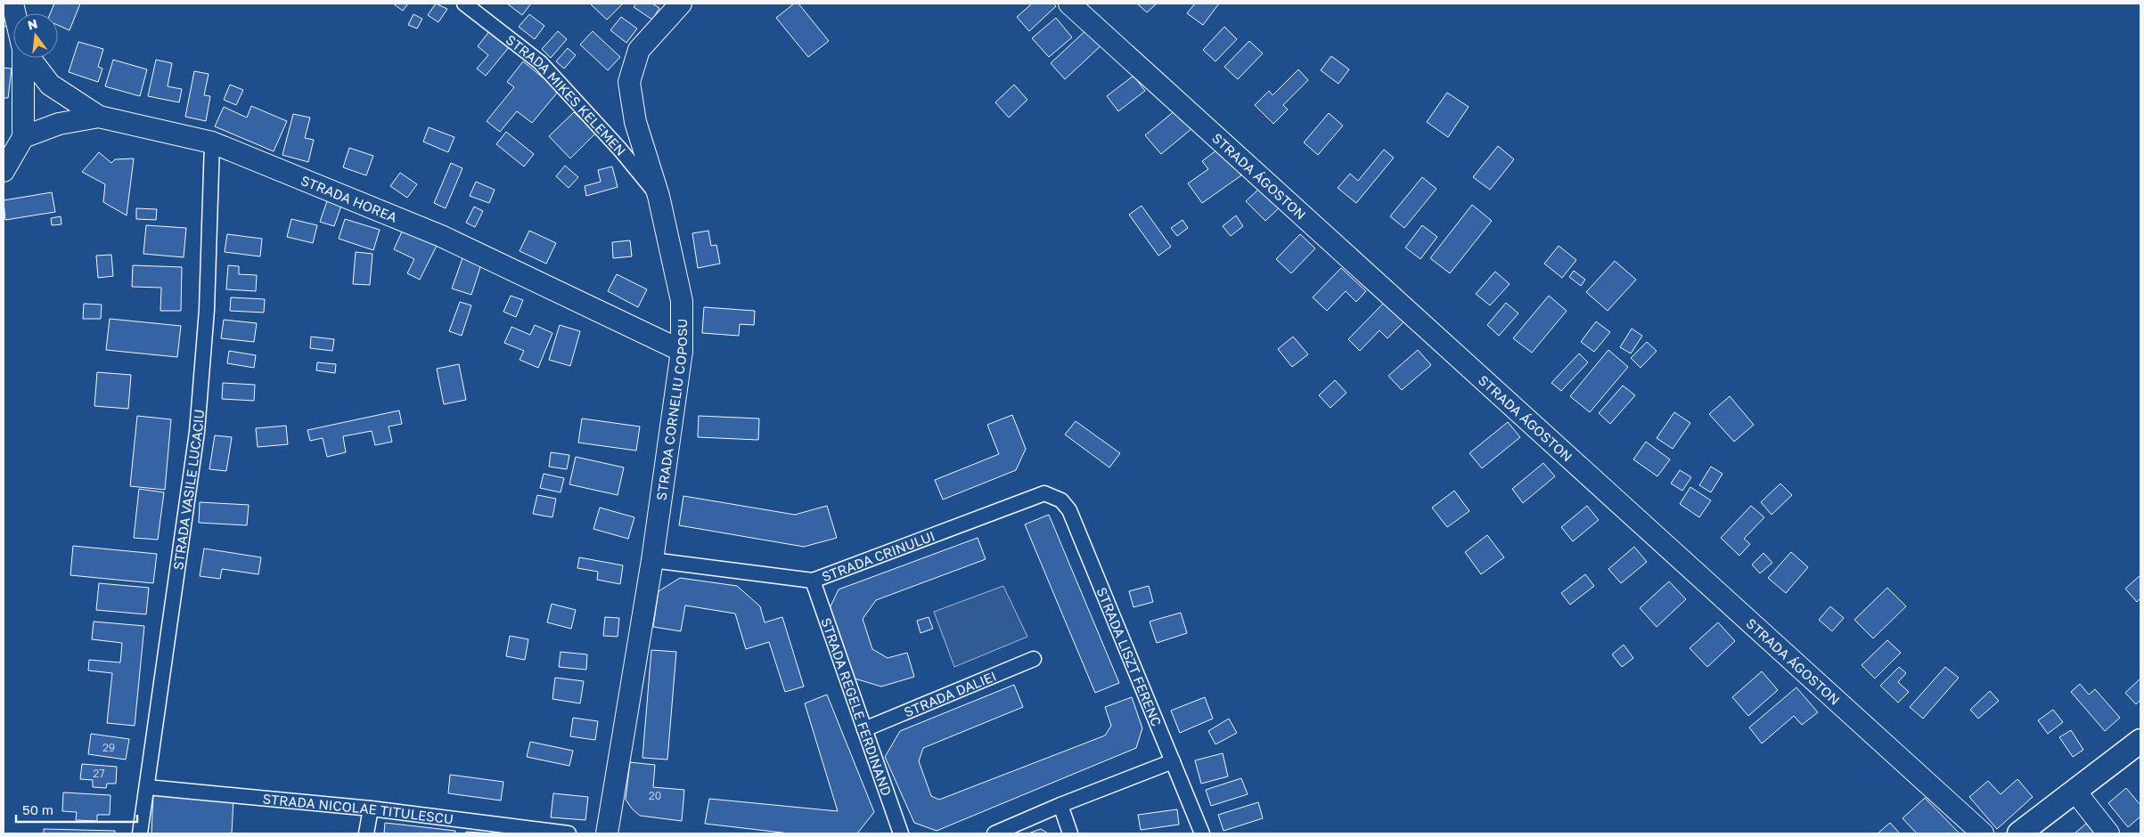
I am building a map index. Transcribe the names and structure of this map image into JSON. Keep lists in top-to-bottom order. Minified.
{"streets":{"street":["STRADA MIKES KELEMEN","STRADA ÁGOSTON","STRADA HOREA","STRADA CORNELIU COPOSU","STRADA VASILE LUCACIU","STRADA CRINULUI","STRADA LISZT FERENC","STRADA DALIEI","STRADA REGELE FERDINAND","STRADA NICOLAE TITULESCU"]},"crossings":[["STRADA MIKES KELEMEN","STRADA CORNELIU COPOSU"],["STRADA HOREA","STRADA CORNELIU COPOSU"],["STRADA HOREA","STRADA VASILE LUCACIU"],["STRADA CORNELIU COPOSU","STRADA CRINULUI"],["STRADA VASILE LUCACIU","STRADA NICOLAE TITULESCU"],["STRADA CRINULUI","STRADA LISZT FERENC"],["STRADA CRINULUI","STRADA REGELE FERDINAND"],["STRADA DALIEI","STRADA REGELE FERDINAND"]],"house_numbers":["29","27","20"],"scale_bar":"50 m","north":"top"}
